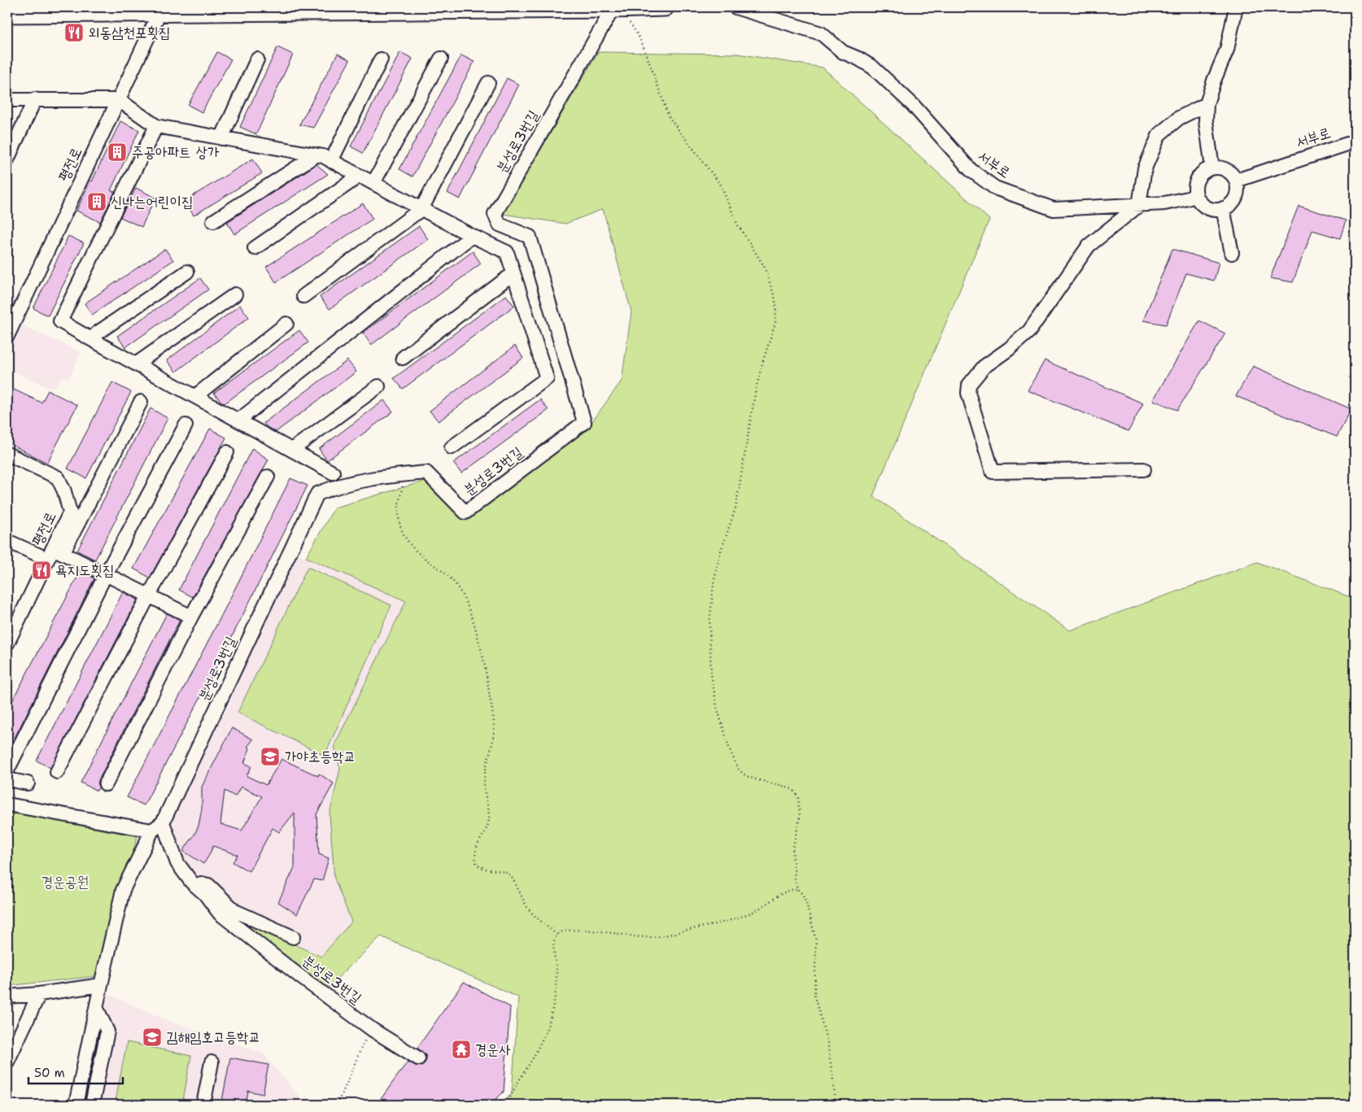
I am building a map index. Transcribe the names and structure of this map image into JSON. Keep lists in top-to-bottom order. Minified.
{"streets":{"street":["서부로","분성로3번길","평전로"]},"parks":["경운공원"],"places":{"restaurant":["외동삼천포횟집","욕지도횟집"],"building":["주공아파트 상가","신나는어린이집"],"school or university":["가야초등학교","김해임호고등학교"],"temple":["경운사"]},"scale_bar":"50 m"}
